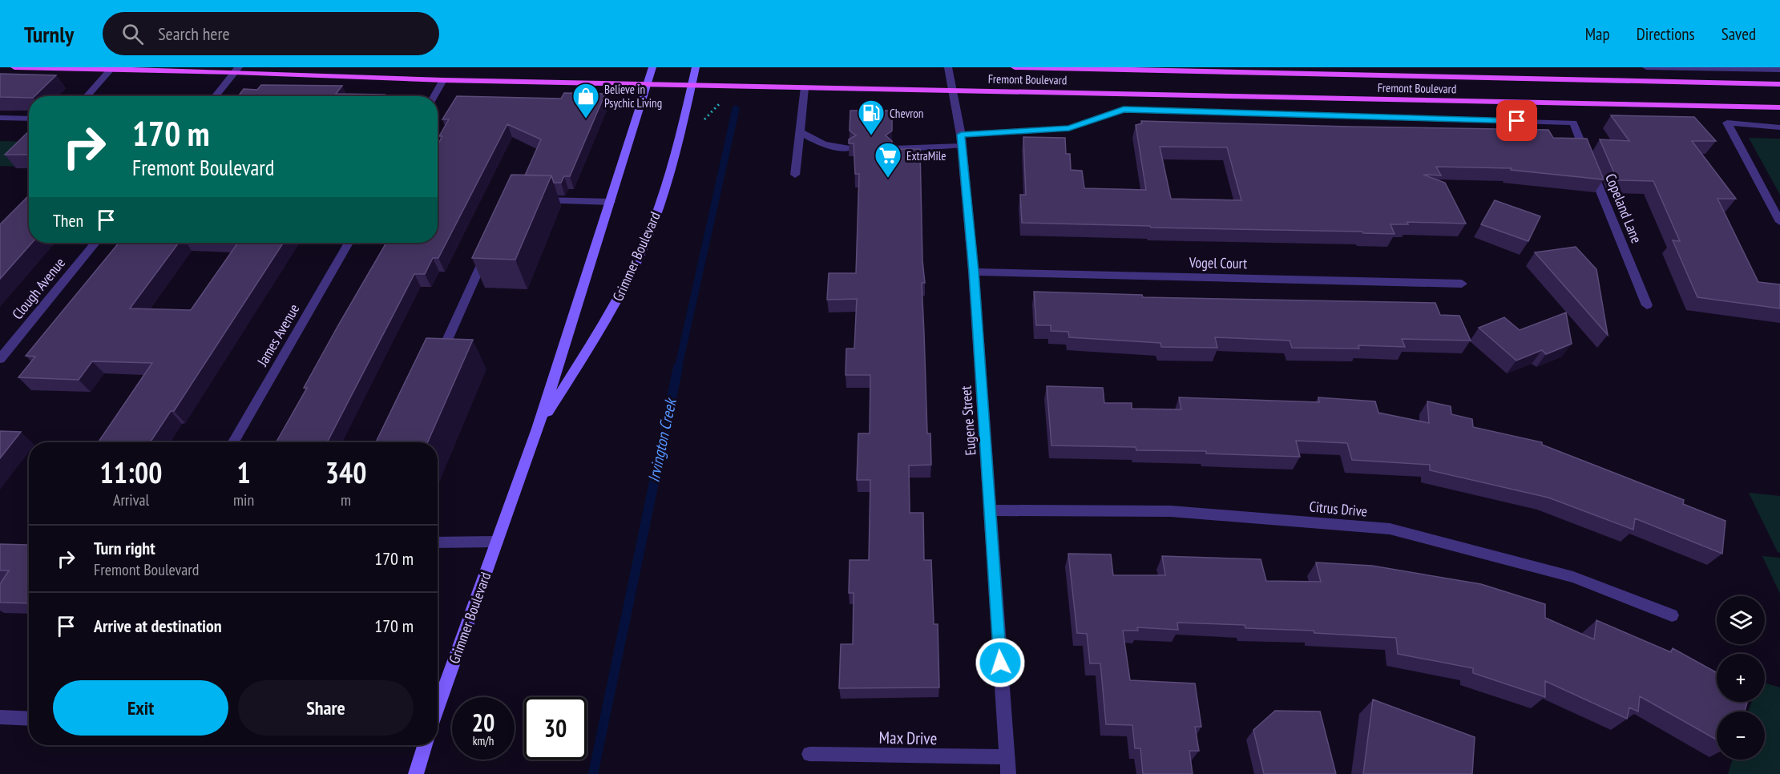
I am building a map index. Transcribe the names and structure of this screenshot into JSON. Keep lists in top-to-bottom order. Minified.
{"streets":{"main road":["Fremont Boulevard"],"street":["Copeland Lane","Grimmer Boulevard","Vogel Court","Clough Avenue","James Avenue","Eugene Street","Citrus Drive","Max Drive"]},"crossings":[["Fremont Boulevard","Grimmer Boulevard"],["Fremont Boulevard","Eugene Street"],["Copeland Lane","Eugene Street"],["Vogel Court","Eugene Street"],["Eugene Street","Citrus Drive"],["Eugene Street","Max Drive"]],"water":["Irvington Creek"],"places":{"shop":["Believe in Psychic Living"],"fuel station":["Chevron"],"supermarket":["ExtraMile"]},"page":{"header":"Turnly","search":"Search here","nav":["Map","Directions","Saved"],"turn":["170 m","Fremont Boulevard"],"then":"Then","eta":["11:00","Arrival","1","min","340","m"],"list":[{"name":"Turn right","note":"Fremont Boulevard","value":"170 m"},{"name":"Arrive at destination","value":"170 m"}],"map_buttons":["+","−"],"buttons":["Exit","Share"],"speed":"20 km/h","limit":"30"}}
